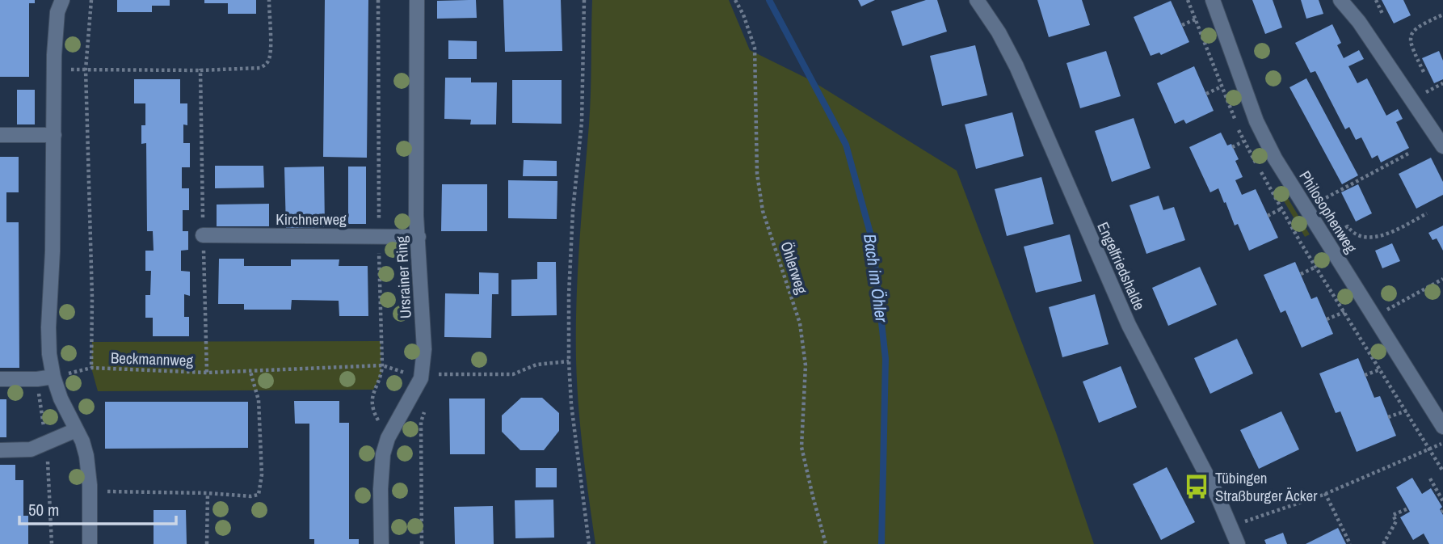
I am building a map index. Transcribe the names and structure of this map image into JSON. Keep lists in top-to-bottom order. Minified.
{"streets":{"street":["Philosophenweg","Kirchnerweg","Engelfriedshalde","Ursrainer Ring"],"path":["Öhlerweg","Beckmannweg"]},"crossings":[["Kirchnerweg","Ursrainer Ring"],["Ursrainer Ring","Beckmannweg"]],"water":["Bach im Öhler"],"places":{"bus stop":["Tübingen Straßburger Äcker"]},"scale_bar":"50 m"}
